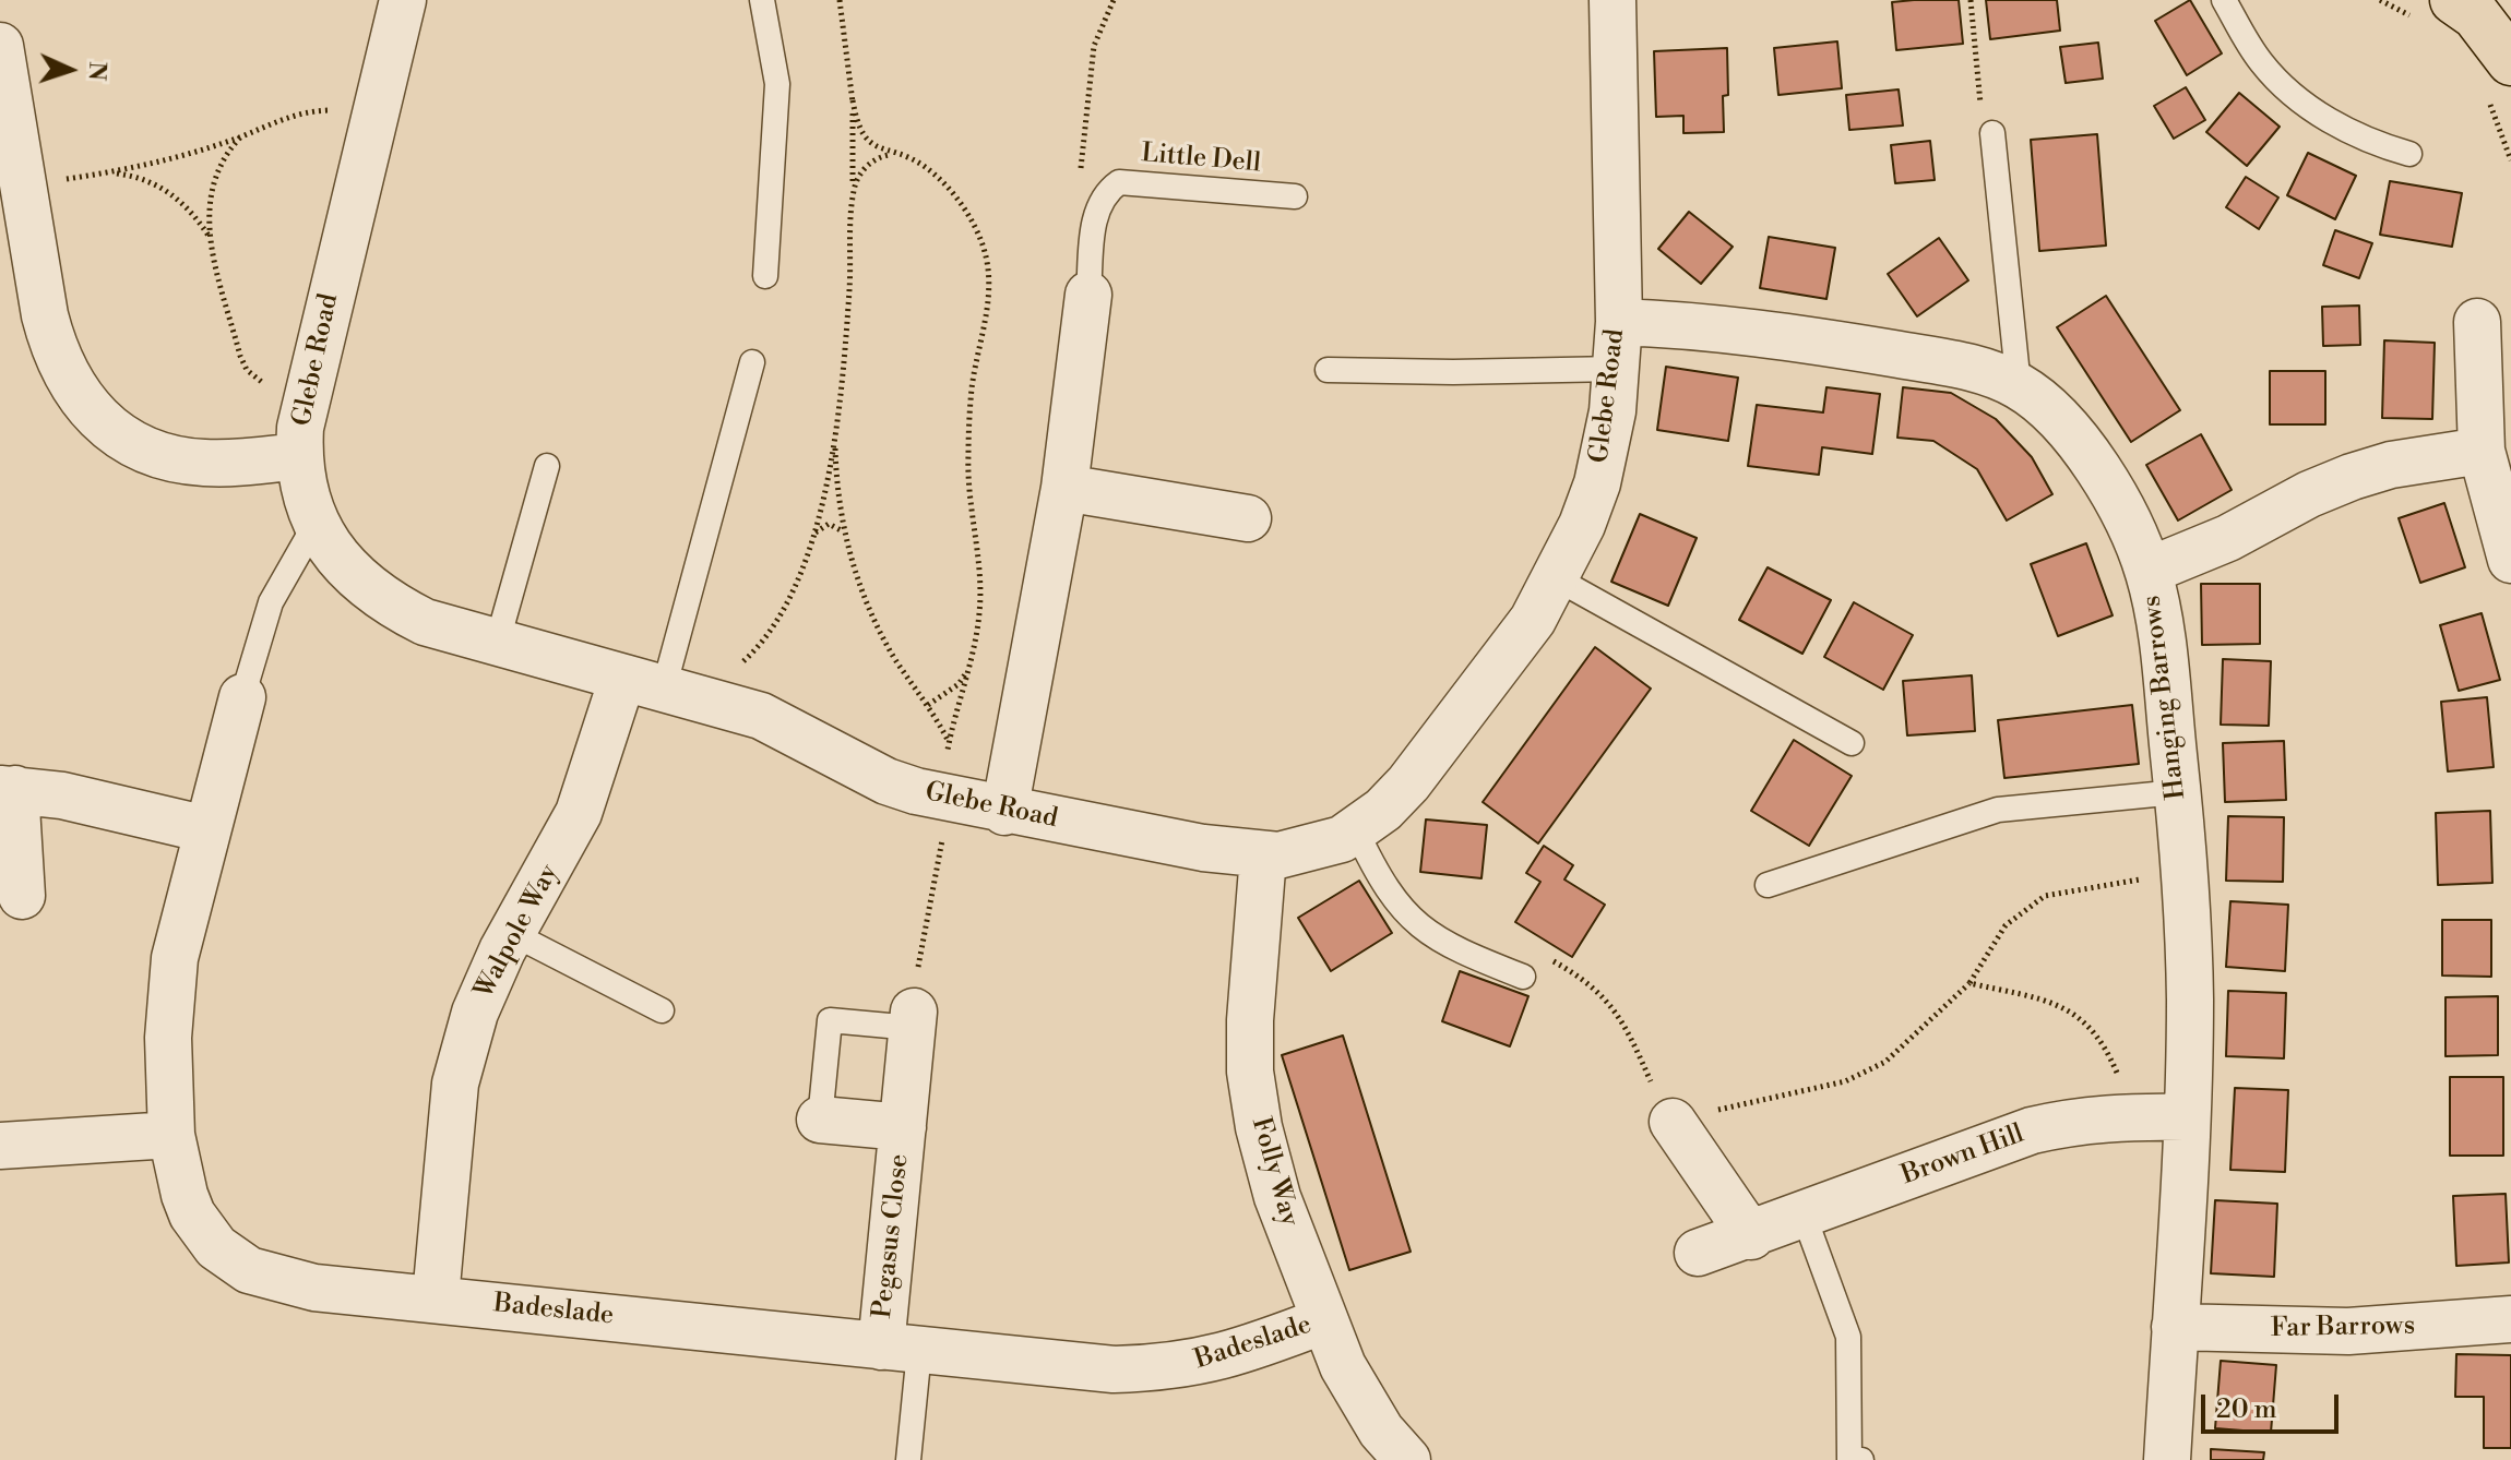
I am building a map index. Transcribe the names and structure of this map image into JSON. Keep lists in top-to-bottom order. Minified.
{"streets":{"street":["Glebe Road","Hanging Barrows","Walpole Way","Brown Hill","Folly Way","Pegasus Close","Badeslade","Far Barrows"],"lane":["Little Dell"]},"crossings":[["Glebe Road","Hanging Barrows"],["Glebe Road","Walpole Way"],["Glebe Road","Folly Way"],["Hanging Barrows","Brown Hill"],["Hanging Barrows","Far Barrows"],["Walpole Way","Badeslade"],["Folly Way","Badeslade"],["Pegasus Close","Badeslade"]],"scale_bar":"20 m","north":"right"}
